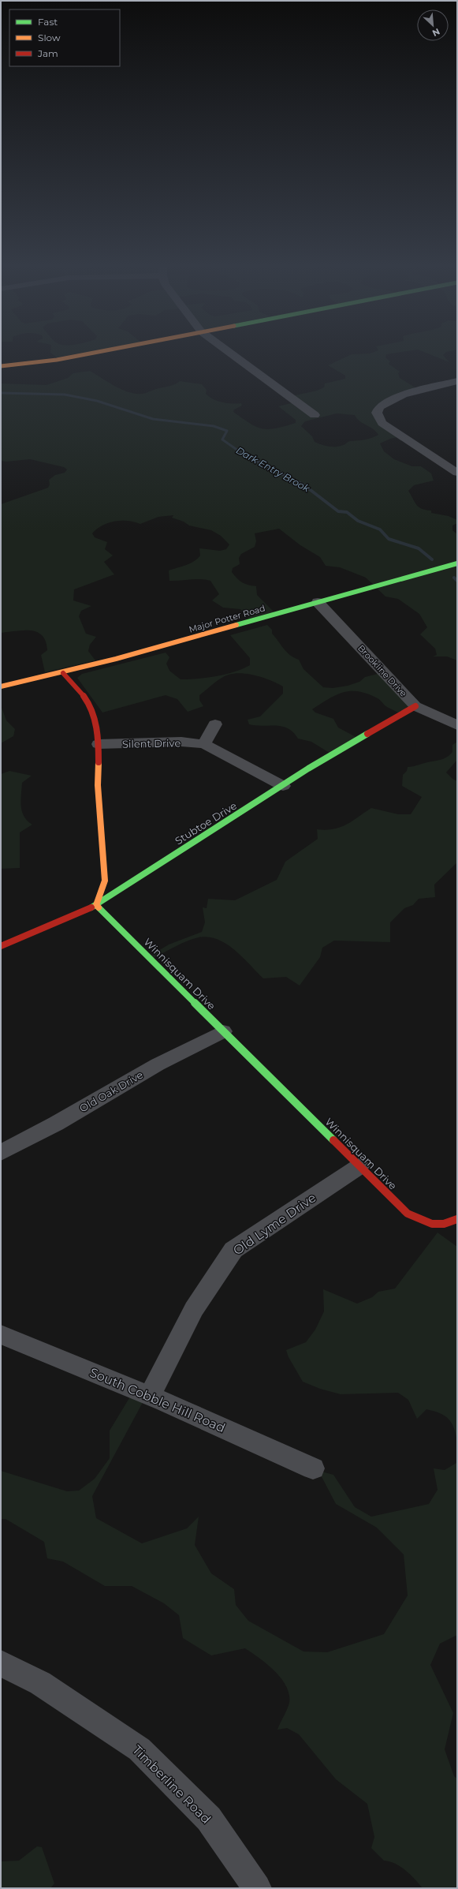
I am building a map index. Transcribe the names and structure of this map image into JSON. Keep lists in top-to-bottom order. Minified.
{"streets":{"street":["Major Potter Road","Brookline Drive","Silent Drive","Stubtoe Drive","Winnisquam Drive","Old Oak Drive","Old Lyme Drive","South Cobble Hill Road","Timberline Road"]},"crossings":[["Major Potter Road","Brookline Drive"],["Brookline Drive","Stubtoe Drive"],["Silent Drive","Stubtoe Drive"],["Stubtoe Drive","Winnisquam Drive"],["Winnisquam Drive","Old Oak Drive"],["Winnisquam Drive","Old Lyme Drive"],["Old Lyme Drive","South Cobble Hill Road"]],"water":["Dark Entry Brook"],"legend":["Fast","Slow","Jam"],"north":"bottom right"}
